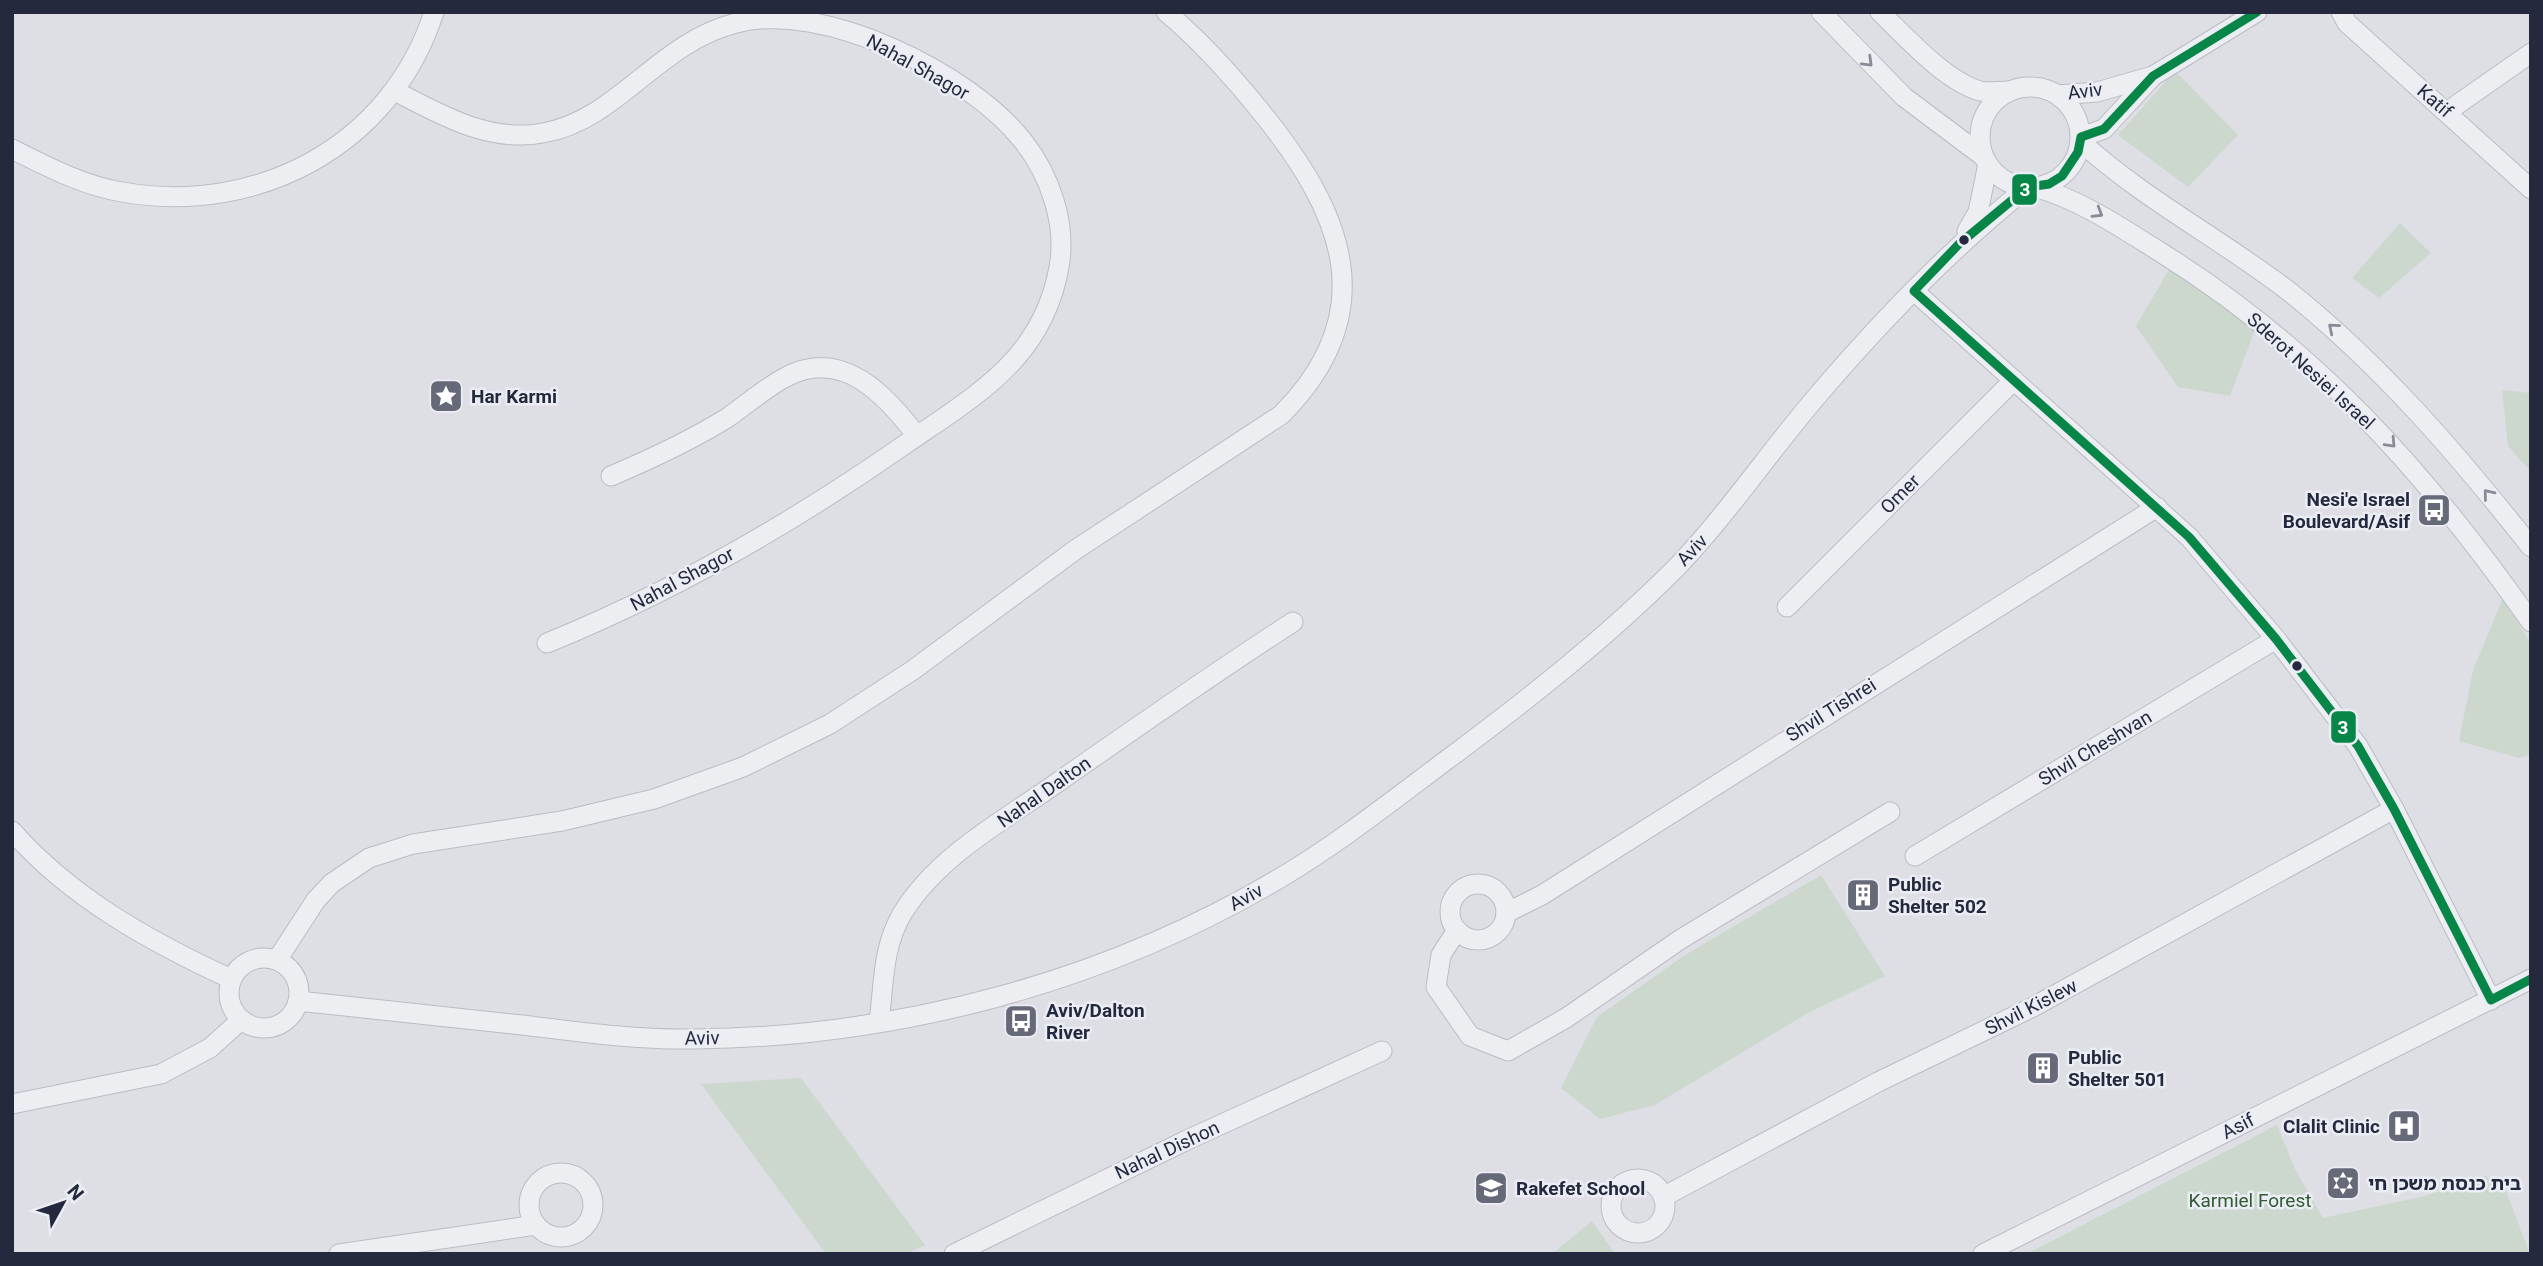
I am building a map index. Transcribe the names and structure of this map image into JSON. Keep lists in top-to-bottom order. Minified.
{"streets":{"street":["Nahal Shagor","Aviv","Katif","Sderot Nesiei Israel","Omer","Shvil Tishrei","Shvil Cheshvan","Nahal Dalton","Shvil Kislew","Asif","Nahal Dishon"]},"crossings":[["Aviv","Sderot Nesiei Israel"],["Aviv","Nahal Dalton"]],"parks":["Karmiel Forest"],"places":{"place":["Har Karmi"],"bus stop":["Nesi'e Israel Boulevard/Asif","Aviv/Dalton River"],"building":["Public Shelter 502","Public Shelter 501"],"hospital":["Clalit Clinic"],"synagogue":["בית כנסת משכן חי"],"school or university":["Rakefet School"]},"lines":["transit line 3"],"north":"top right"}
